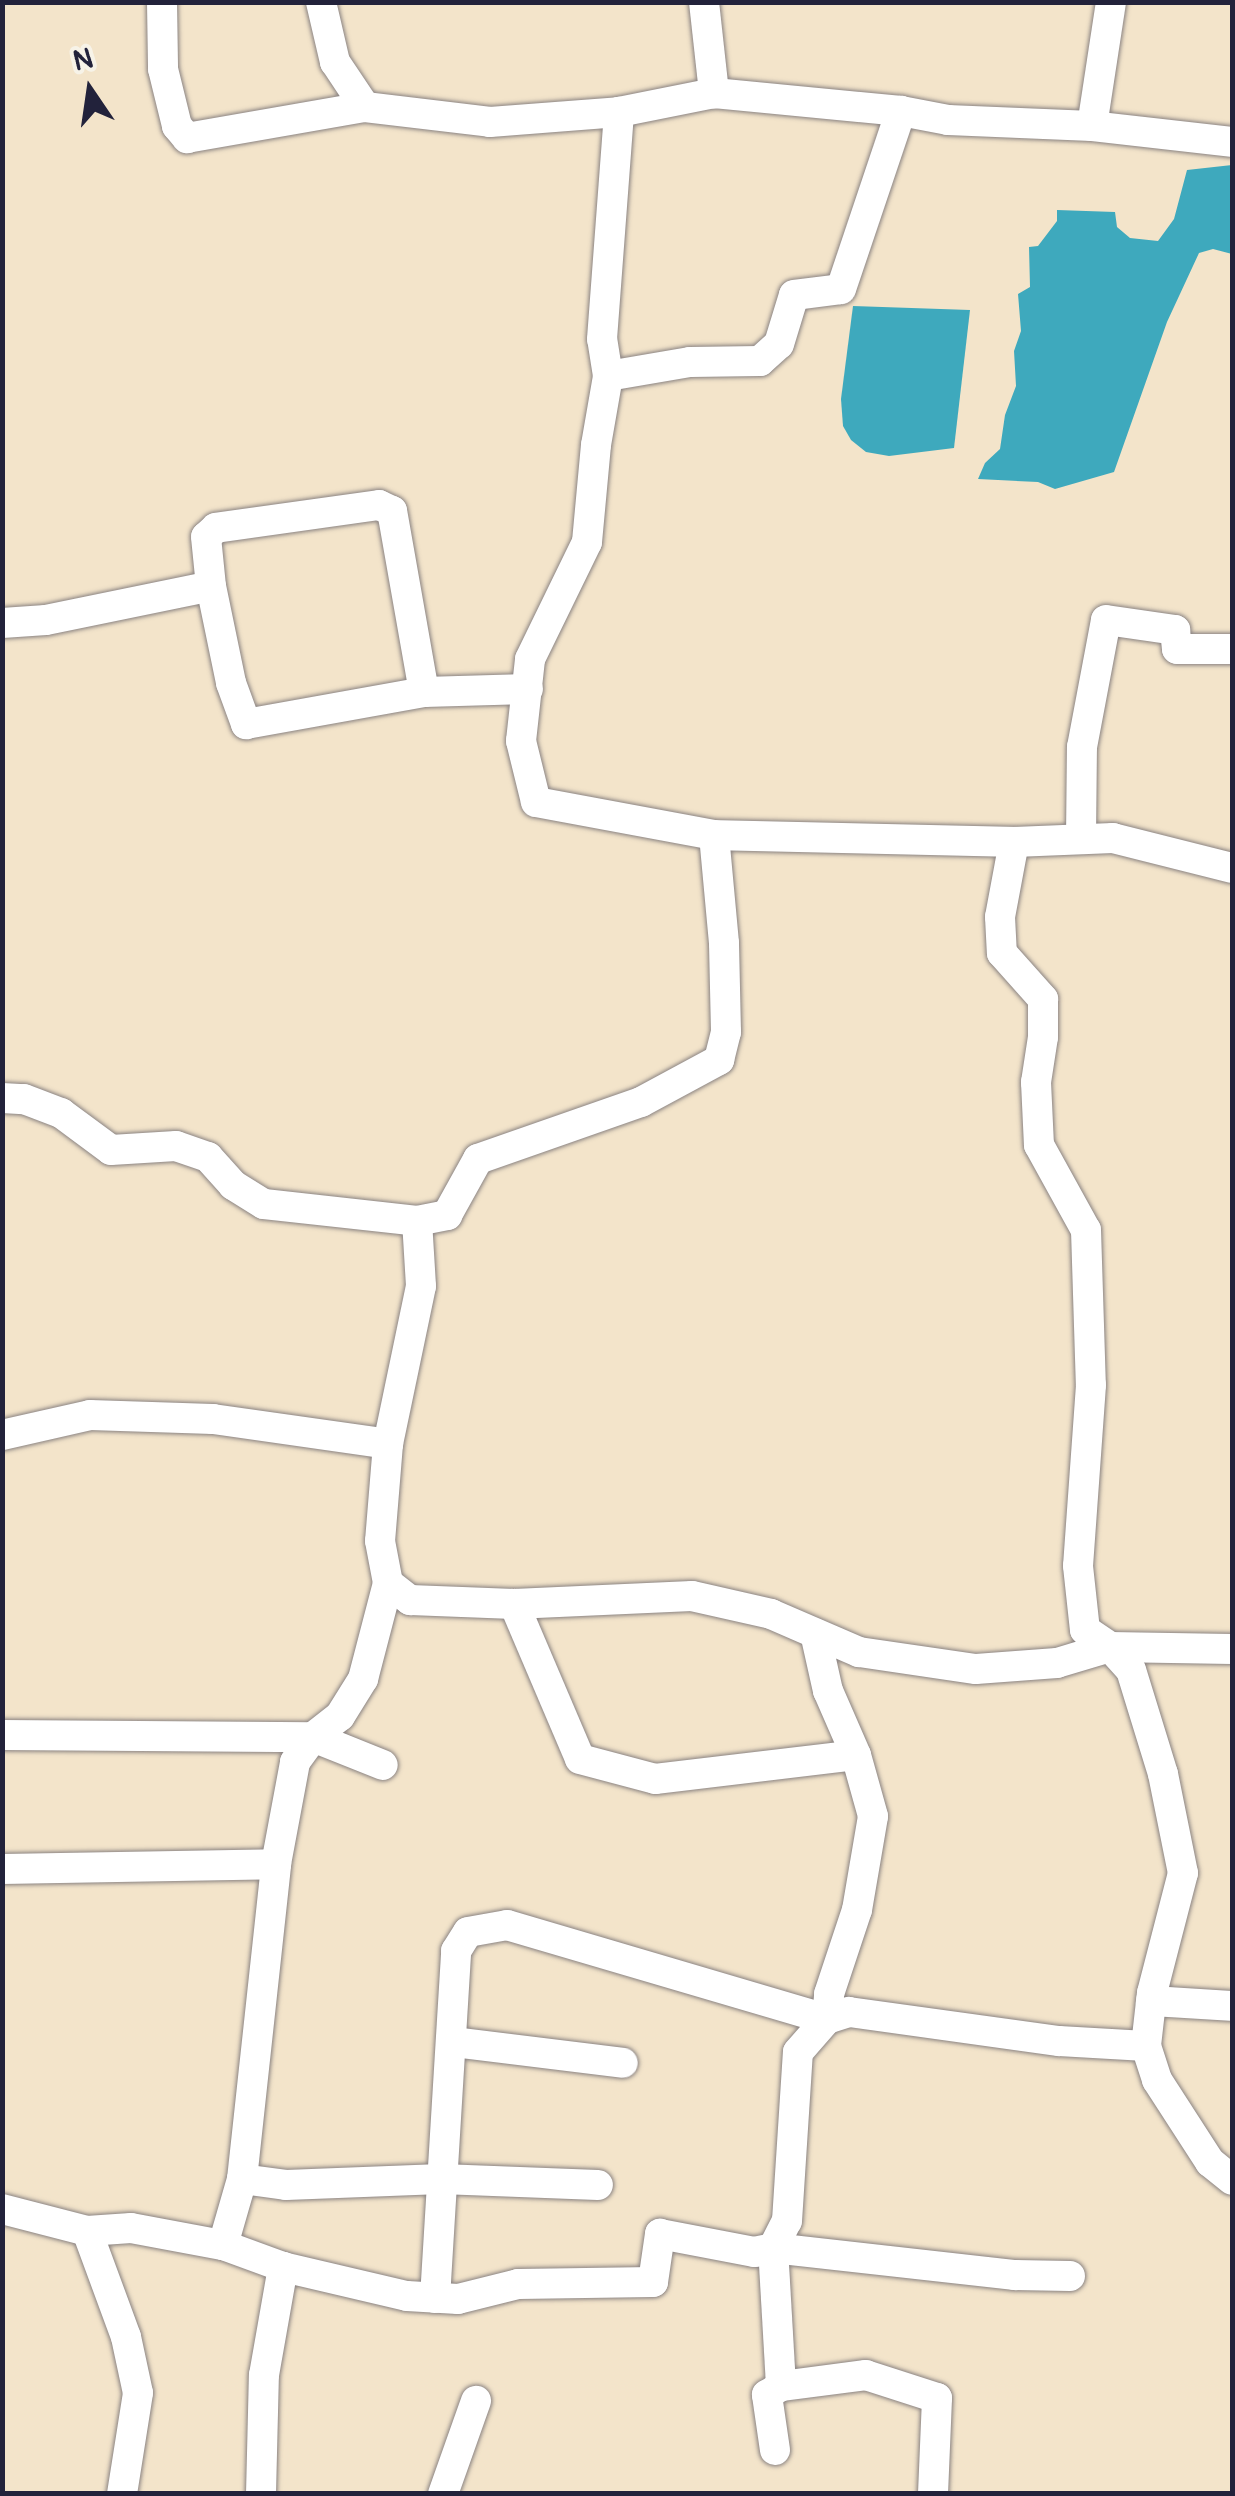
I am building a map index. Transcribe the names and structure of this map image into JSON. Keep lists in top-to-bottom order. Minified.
{"north":"top"}
